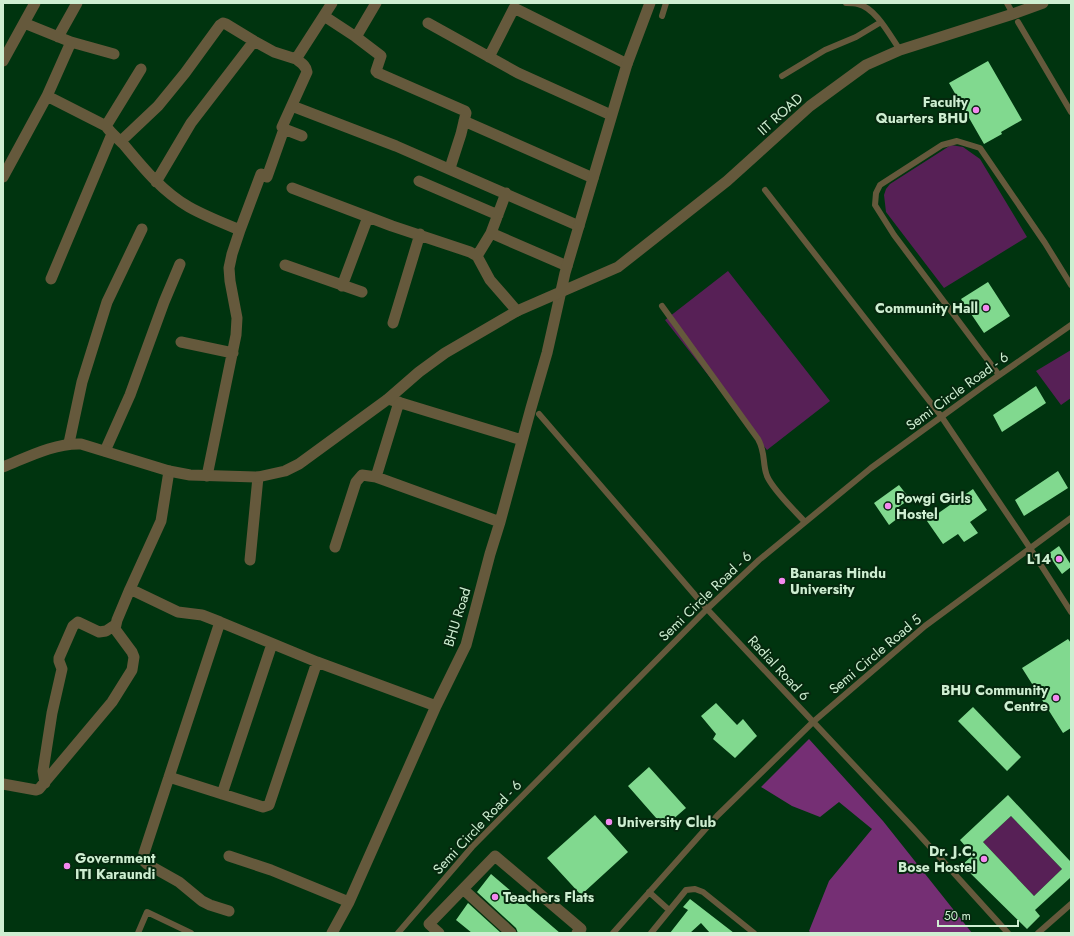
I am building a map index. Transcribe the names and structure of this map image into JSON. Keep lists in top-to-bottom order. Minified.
{"streets":{"street":["IIT ROAD","BHU Road"],"lane":["Semi Circle Road - 6","Semi Circle Road 5","Radial Road 6"]},"crossings":[["IIT ROAD","BHU Road"],["Semi Circle Road - 6","Radial Road 6"],["Semi Circle Road 5","Radial Road 6"]],"places":["Faculty Quarters BHU","Community Hall","Powgi Girls Hostel","L14","Banaras Hindu University","BHU Community Centre","University Club","Dr. J.C. Bose Hostel","Government ITI Karaundi","Teachers Flats"],"scale_bar":"50 m"}
